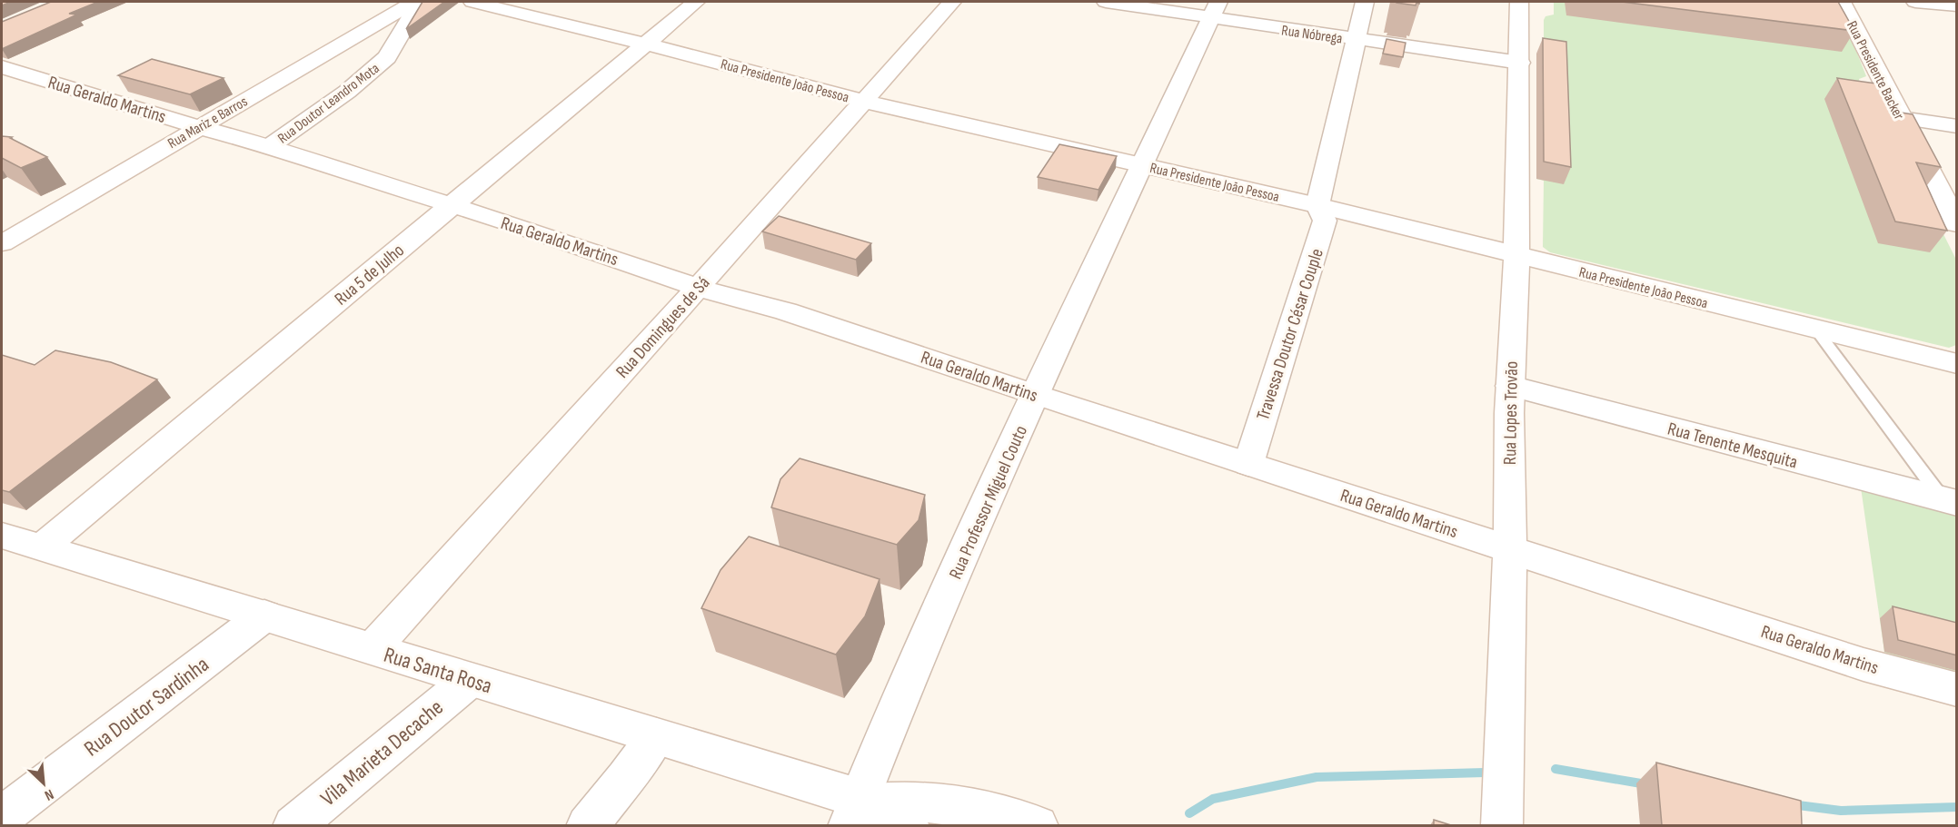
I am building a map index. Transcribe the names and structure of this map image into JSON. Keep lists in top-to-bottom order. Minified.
{"streets":{"street":["Rua Nóbrega","Rua Presidente Backer","Rua Presidente João Pessoa","Rua Geraldo Martins","Rua Doutor Leandro Mota","Rua Mariz e Barros","Rua 5 de Julho","Rua Domingues de Sá","Travessa Doutor César Couple","Rua Lopes Trovão","Rua Tenente Mesquita","Rua Professor Miguel Couto","Rua Santa Rosa","Rua Doutor Sardinha","Vila Marieta Decache"]},"crossings":[["Rua Nóbrega","Rua Lopes Trovão"],["Rua Nóbrega","Rua Professor Miguel Couto"],["Rua Presidente João Pessoa","Rua 5 de Julho"],["Rua Presidente João Pessoa","Rua Domingues de Sá"],["Rua Presidente João Pessoa","Travessa Doutor César Couple"],["Rua Presidente João Pessoa","Rua Lopes Trovão"],["Rua Presidente João Pessoa","Rua Professor Miguel Couto"],["Rua Geraldo Martins","Rua Doutor Leandro Mota"],["Rua Geraldo Martins","Rua Mariz e Barros"],["Rua Geraldo Martins","Rua 5 de Julho"],["Rua Geraldo Martins","Rua Domingues de Sá"],["Rua Geraldo Martins","Travessa Doutor César Couple"],["Rua Geraldo Martins","Rua Lopes Trovão"],["Rua Geraldo Martins","Rua Professor Miguel Couto"],["Rua 5 de Julho","Rua Santa Rosa"],["Rua Domingues de Sá","Rua Santa Rosa"],["Rua Lopes Trovão","Rua Tenente Mesquita"],["Rua Professor Miguel Couto","Rua Santa Rosa"],["Rua Santa Rosa","Rua Doutor Sardinha"],["Rua Santa Rosa","Vila Marieta Decache"]],"north":"bottom right"}
